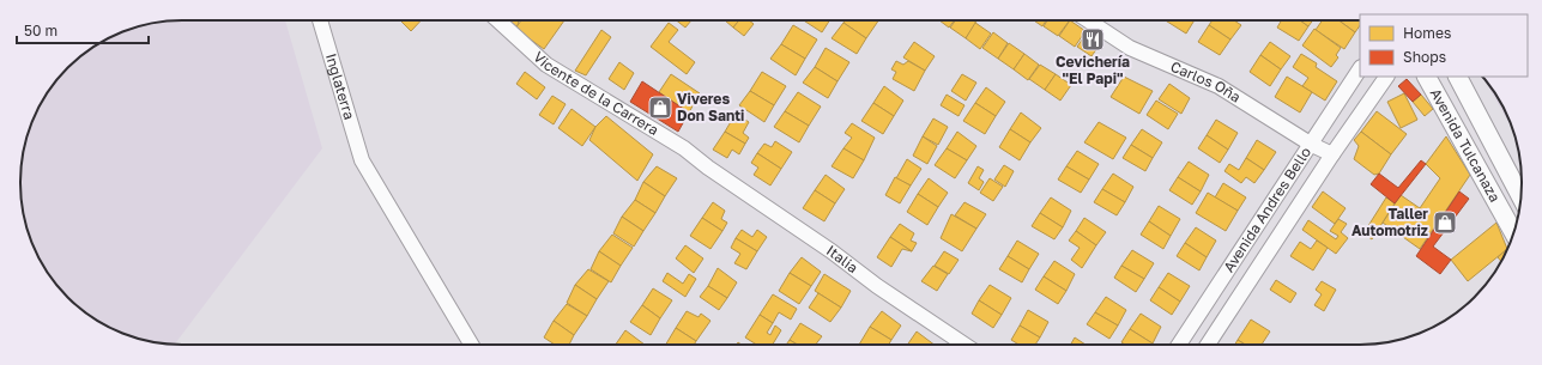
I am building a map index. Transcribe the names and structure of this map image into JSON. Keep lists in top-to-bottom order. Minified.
{"streets":{"street":["Carlos Oña","Inglaterra","Vicente de la Carrera","Avenida Tulcanaza","Avenida Andres Bello","Italia"]},"crossings":[["Carlos Oña","Avenida Andres Bello"],["Vicente de la Carrera","Italia"]],"places":{"restaurant":["Cevichería \"El Papi\""],"shop":["Viveres Don Santi","Taller Automotriz"]},"legend":["Homes","Shops"],"scale_bar":"50 m"}
